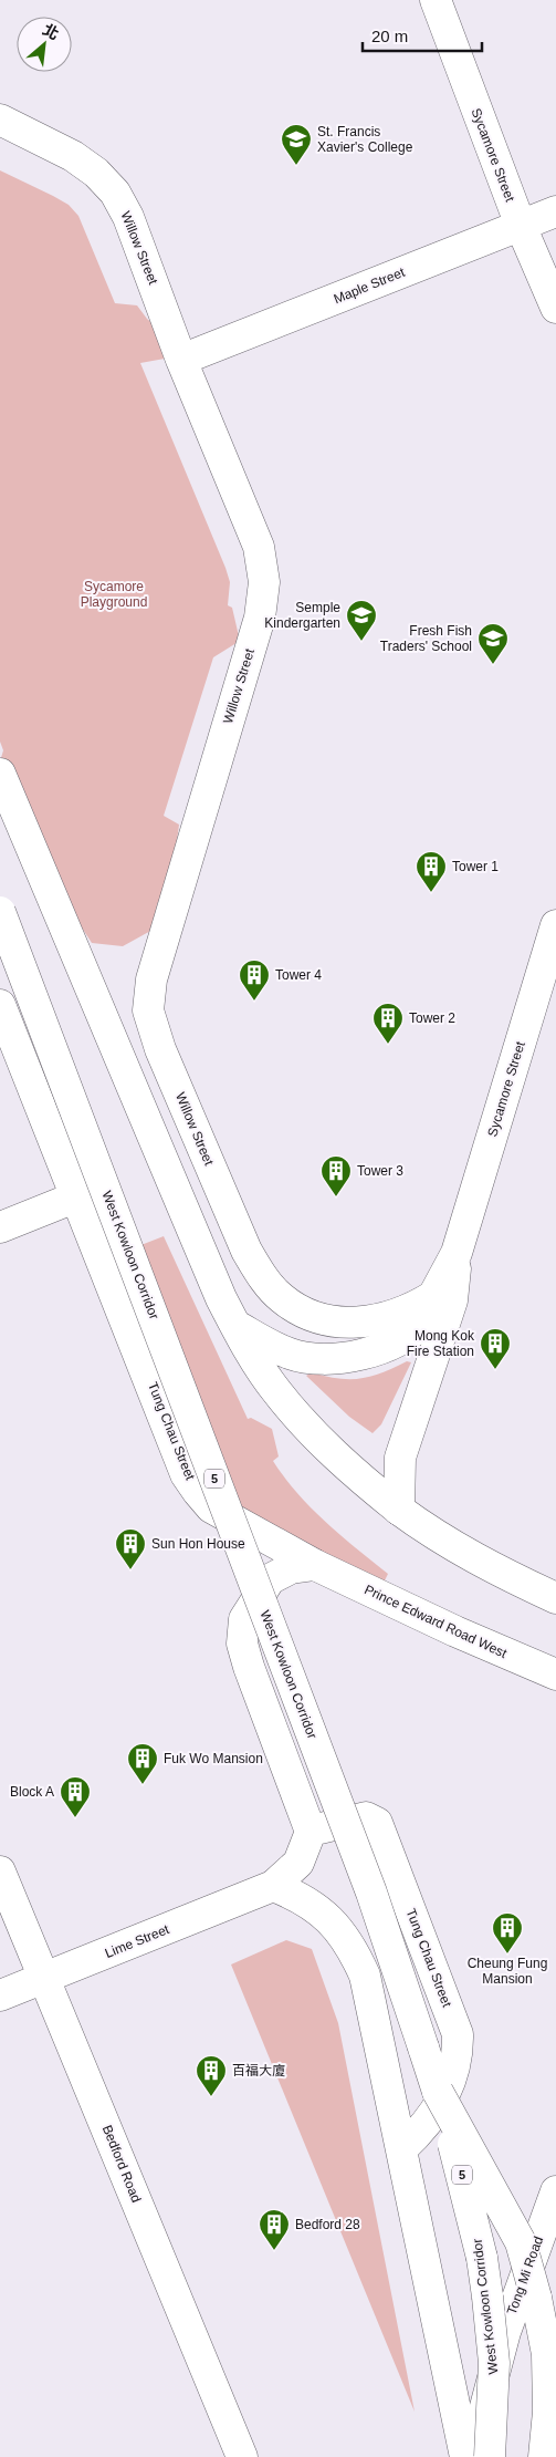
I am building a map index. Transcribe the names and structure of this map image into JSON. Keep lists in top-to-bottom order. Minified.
{"streets":{"main road":["Sycamore Street","Willow Street","Maple Street","West Kowloon Corridor","Tung Chau Street","5","Prince Edward Road West","Lime Street","Bedford Road","Tong Mi Road"]},"crossings":[["Sycamore Street","Willow Street"],["Sycamore Street","Maple Street"],["Willow Street","Maple Street"],["Tung Chau Street","Prince Edward Road West"],["Lime Street","Bedford Road"]],"parks":["Sycamore Playground"],"places":{"school or university":["St. Francis Xavier's College","Semple Kindergarten","Fresh Fish Traders' School"],"building":["Tower 1","Tower 4","Tower 2","Tower 3","Mong Kok Fire Station","Sun Hon House","Fuk Wo Mansion","Block A","Cheung Fung Mansion","百福大廈","Bedford 28"]},"scale_bar":"20 m","north":"top right"}
